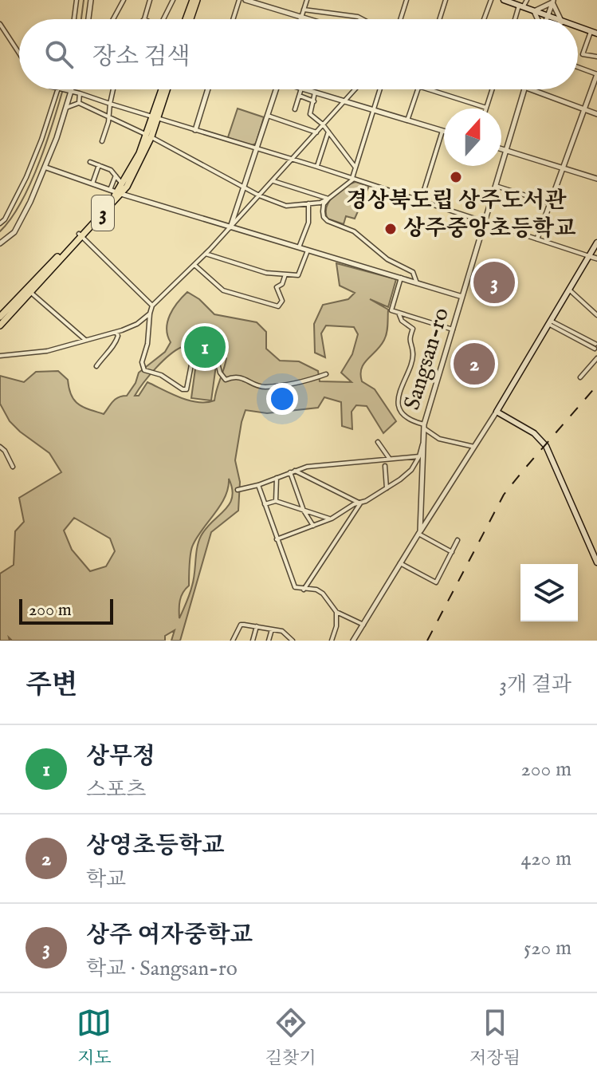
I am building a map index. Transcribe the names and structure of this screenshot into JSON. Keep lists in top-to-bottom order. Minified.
{"streets":{"main road":["3"],"street":["Sangsan-ro"]},"places":["경상북도립 상주도서관","상주중앙초등학교"],"scale_bar":"200 m","north":"top","page":{"search":"장소 검색","pins":["3","1","2"],"scale":"200 m","heading":["주변","3개 결과"],"list":[{"mark":"1","name":"상무정","note":"스포츠","value":"200 m"},{"mark":"2","name":"상영초등학교","note":"학교","value":"420 m"},{"mark":"3","name":"상주 여자중학교","note":"학교 · Sangsan-ro","value":"520 m"}],"nav":["지도","길찾기","저장됨"]}}
